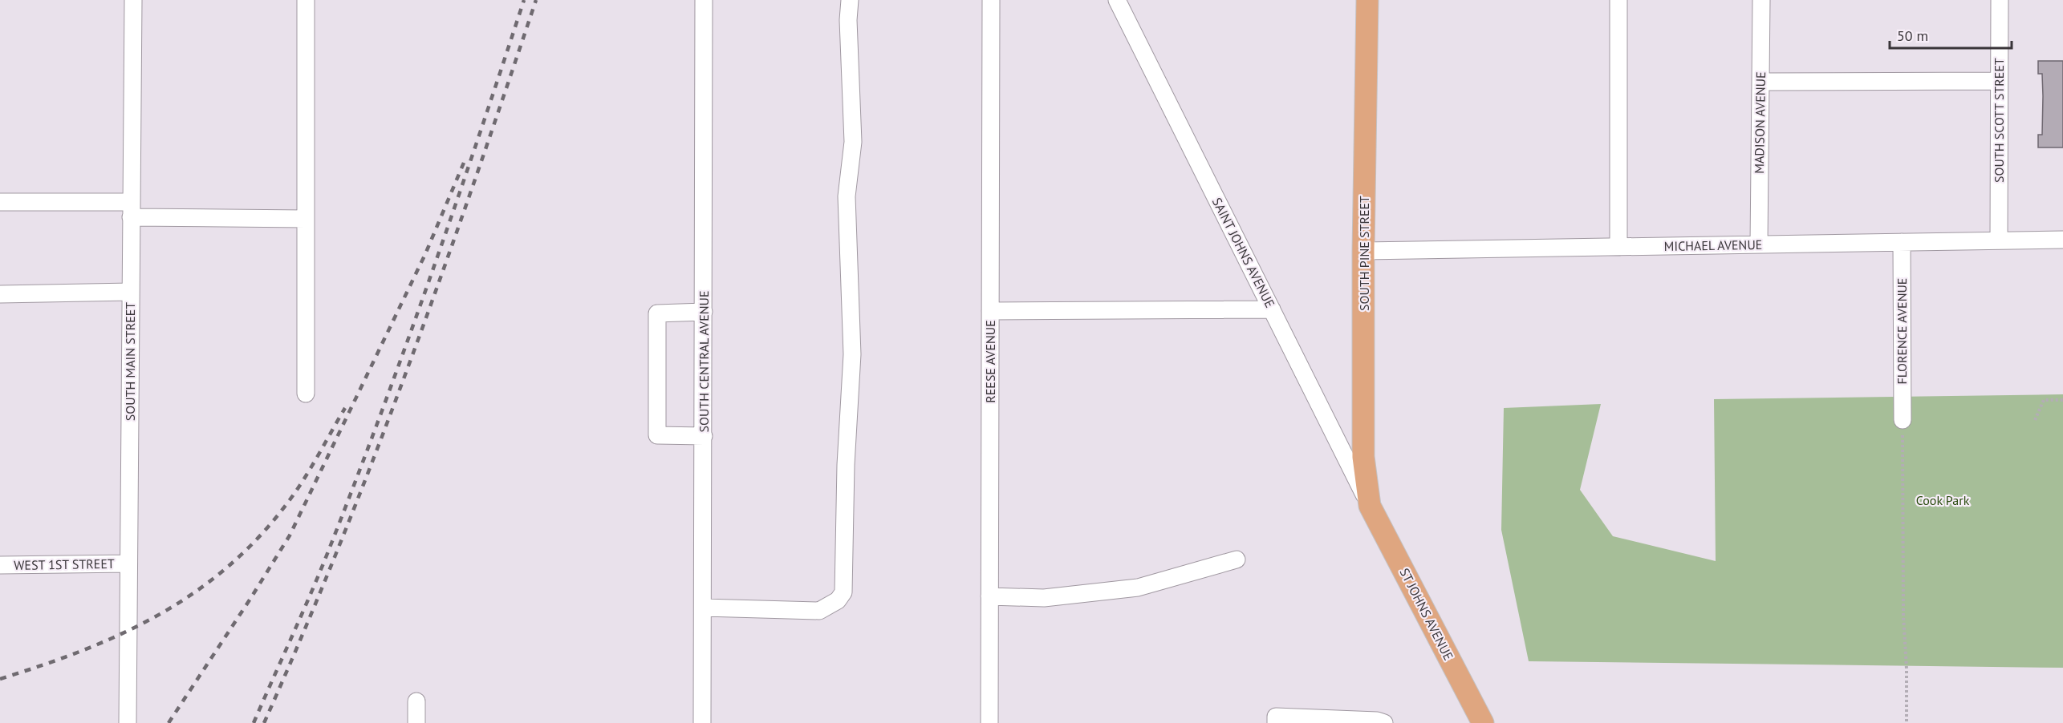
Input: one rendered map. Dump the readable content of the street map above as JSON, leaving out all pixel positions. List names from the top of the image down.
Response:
{
  "streets": {
    "main road": ["SOUTH PINE STREET", "ST JOHNS AVENUE"],
    "street": [
      "SOUTH SCOTT STREET",
      "MADISON AVENUE",
      "MICHAEL AVENUE",
      "SAINT JOHNS AVENUE",
      "FLORENCE AVENUE",
      "SOUTH MAIN STREET",
      "SOUTH CENTRAL AVENUE",
      "REESE AVENUE",
      "WEST 1ST STREET"
    ]
  },
  "crossings": [
    ["SOUTH SCOTT STREET", "MICHAEL AVENUE"],
    ["MADISON AVENUE", "MICHAEL AVENUE"],
    ["MICHAEL AVENUE", "SOUTH PINE STREET"],
    ["MICHAEL AVENUE", "FLORENCE AVENUE"],
    ["SAINT JOHNS AVENUE", "SOUTH PINE STREET"],
    ["SAINT JOHNS AVENUE", "ST JOHNS AVENUE"],
    ["SOUTH PINE STREET", "ST JOHNS AVENUE"],
    ["SOUTH MAIN STREET", "WEST 1ST STREET"]
  ],
  "parks": ["Cook Park"],
  "scale_bar": "50 m"
}
